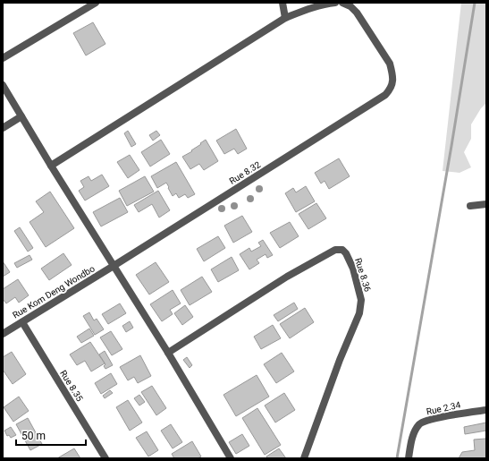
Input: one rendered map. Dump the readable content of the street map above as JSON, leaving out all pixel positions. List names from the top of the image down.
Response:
{
  "streets": {
    "street": [
      "Rue 8.32",
      "Rue 8.36",
      "Rue Kom Deng Wondbo",
      "Rue 8.35",
      "Rue 2.34"
    ]
  },
  "crossings": [
    ["Rue 8.32", "Rue Kom Deng Wondbo"],
    ["Rue Kom Deng Wondbo", "Rue 8.35"]
  ],
  "scale_bar": "50 m"
}
